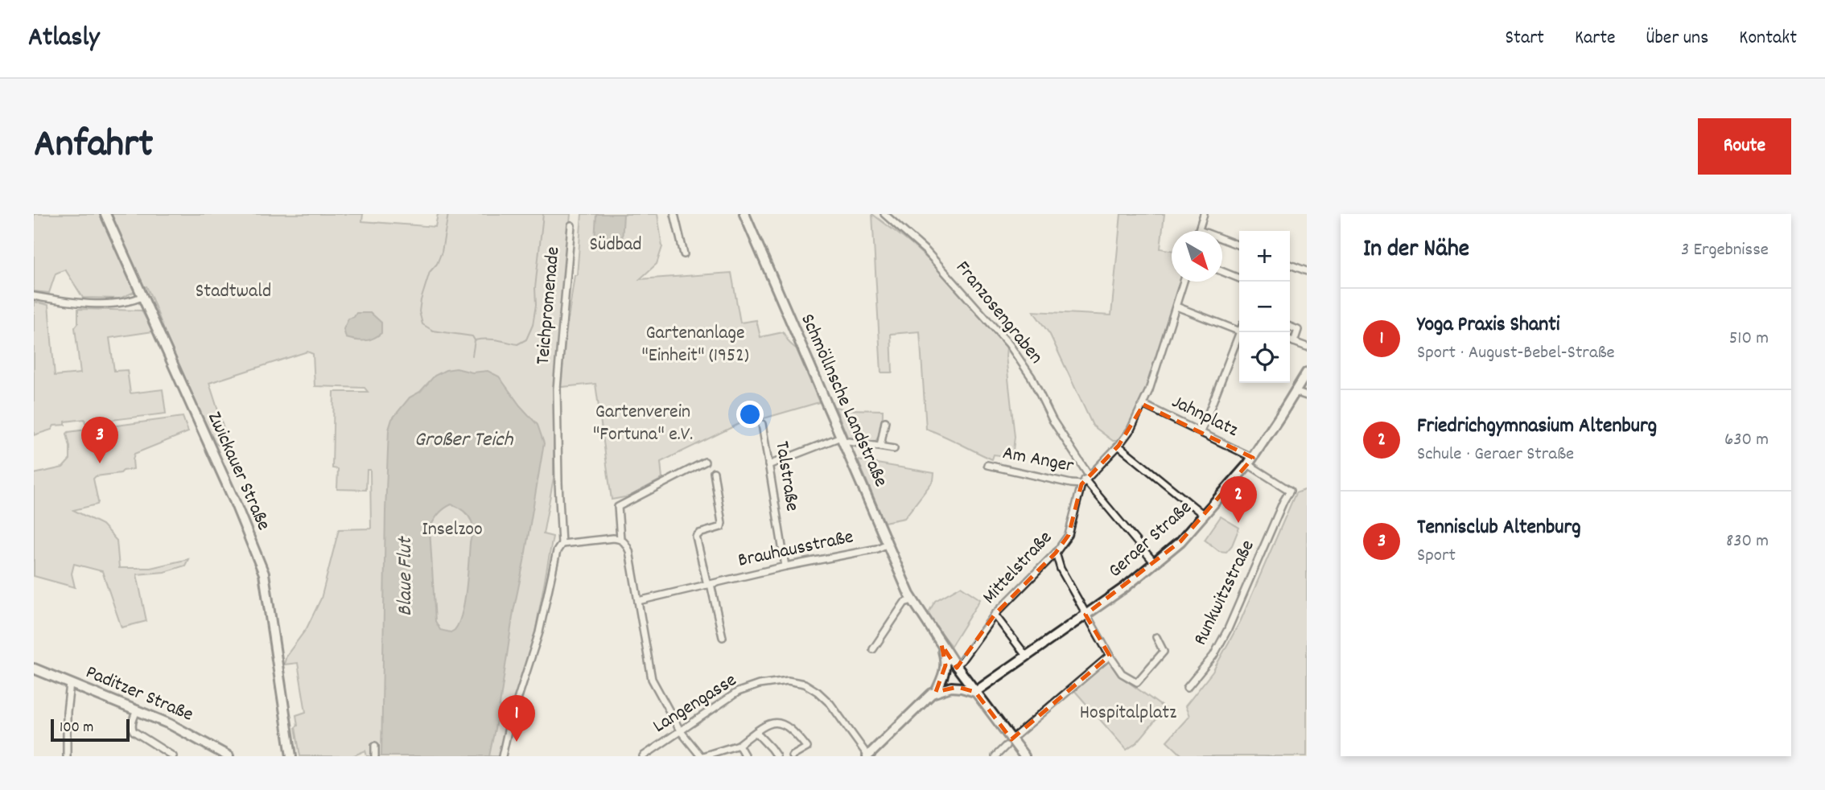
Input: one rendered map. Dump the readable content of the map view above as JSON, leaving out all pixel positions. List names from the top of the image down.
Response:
{
  "streets": {
    "main road": [
      "Schmöllnsche Landstraße",
      "Zwickauer Straße",
      "Geraer Straße",
      "Paditzer Straße"
    ],
    "street": [
      "Teichpromenade",
      "Franzosengraben",
      "Jahnplatz",
      "Am Anger",
      "Talstraße",
      "Brauhausstraße",
      "Mittelstraße",
      "Runkwitzstraße",
      "Langengasse"
    ]
  },
  "crossings": [
    ["Franzosengraben", "Am Anger"],
    ["Franzosengraben", "Geraer Straße"],
    ["Franzosengraben", "Mittelstraße"],
    ["Schmöllnsche Landstraße", "Geraer Straße"],
    ["Schmöllnsche Landstraße", "Brauhausstraße"],
    ["Schmöllnsche Landstraße", "Mittelstraße"],
    ["Jahnplatz", "Geraer Straße"],
    ["Jahnplatz", "Runkwitzstraße"],
    ["Am Anger", "Mittelstraße"],
    ["Talstraße", "Brauhausstraße"],
    ["Geraer Straße", "Runkwitzstraße"]
  ],
  "water": ["Großer Teich", "Blaue Flut"],
  "parks": [
    "Südbad",
    "Stadtwald",
    "Gartenanlage \"Einheit\" (1952)",
    "Gartenverein \"Fortuna\" e.V.",
    "Inselzoo",
    "Hospitalplatz"
  ],
  "scale_bar": "100 m",
  "north": "bottom right",
  "page": {
    "header": "Atlasly",
    "nav": [
      "Start",
      "Karte",
      "Über uns",
      "Kontakt"
    ],
    "title": "Anfahrt",
    "buttons": "Route",
    "heading": ["In der Nähe", "3 Ergebnisse"],
    "map_buttons": ["+", "−"],
    "list": [
      {
        "mark": "1",
        "name": "Yoga Praxis Shanti",
        "note": "Sport · August-Bebel-Straße",
        "value": "510 m"
      },
      {
        "mark": "2",
        "name": "Friedrichgymnasium Altenburg",
        "note": "Schule · Geraer Straße",
        "value": "630 m"
      },
      {
        "mark": "3",
        "name": "Tennisclub Altenburg",
        "note": "Sport",
        "value": "830 m"
      }
    ],
    "pins": ["3", "2", "1"],
    "scale": "100 m"
  }
}
